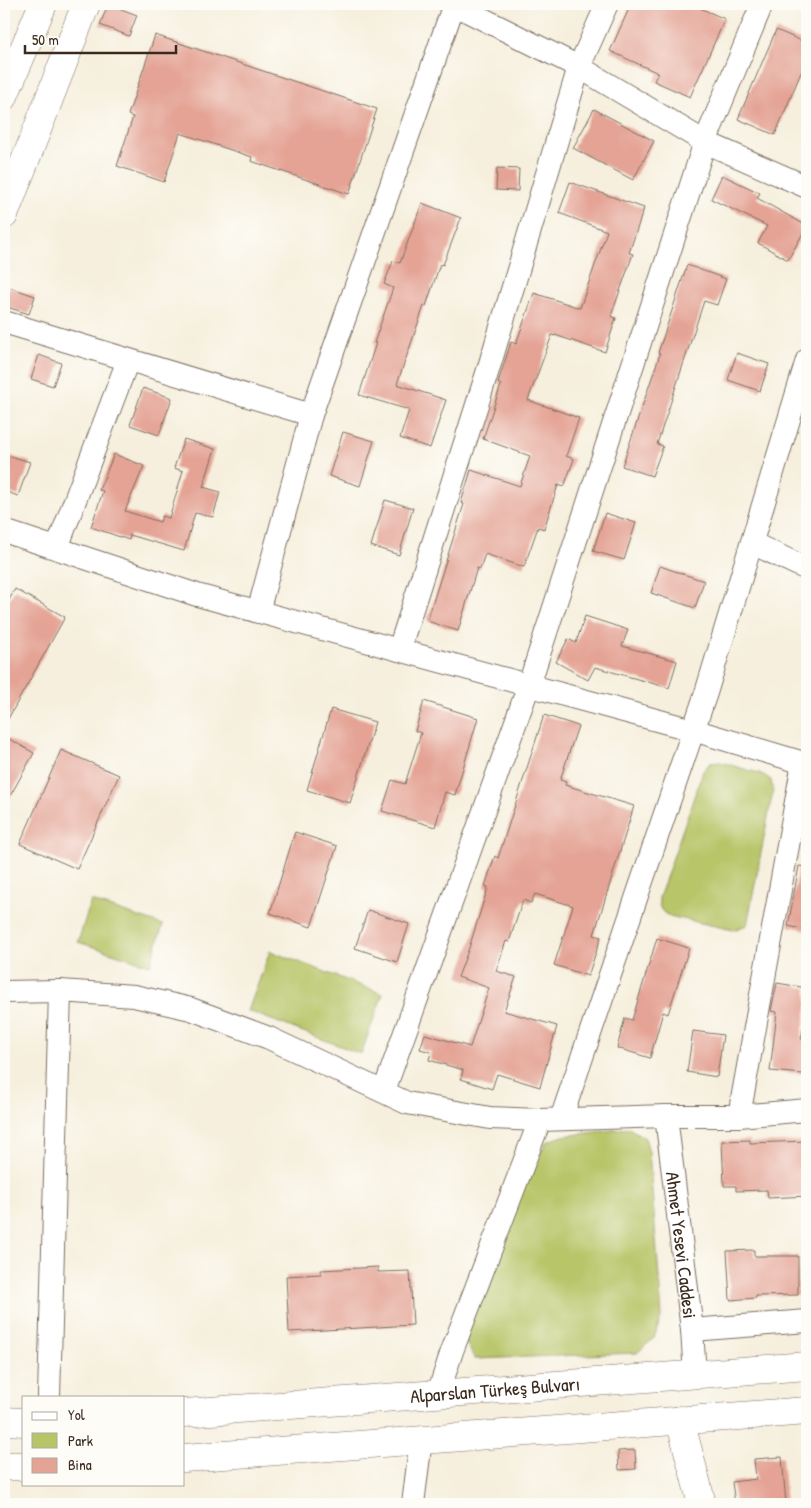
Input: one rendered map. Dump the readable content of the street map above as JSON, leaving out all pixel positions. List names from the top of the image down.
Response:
{
  "streets": {
    "main road": ["Alparslan Türkeş Bulvarı"],
    "street": ["Ahmet Yesevi Caddesi"]
  },
  "crossings": [
    ["Ahmet Yesevi Caddesi", "Alparslan Türkeş Bulvarı"]
  ],
  "legend": ["Yol", "Park", "Bina"],
  "scale_bar": "50 m"
}
